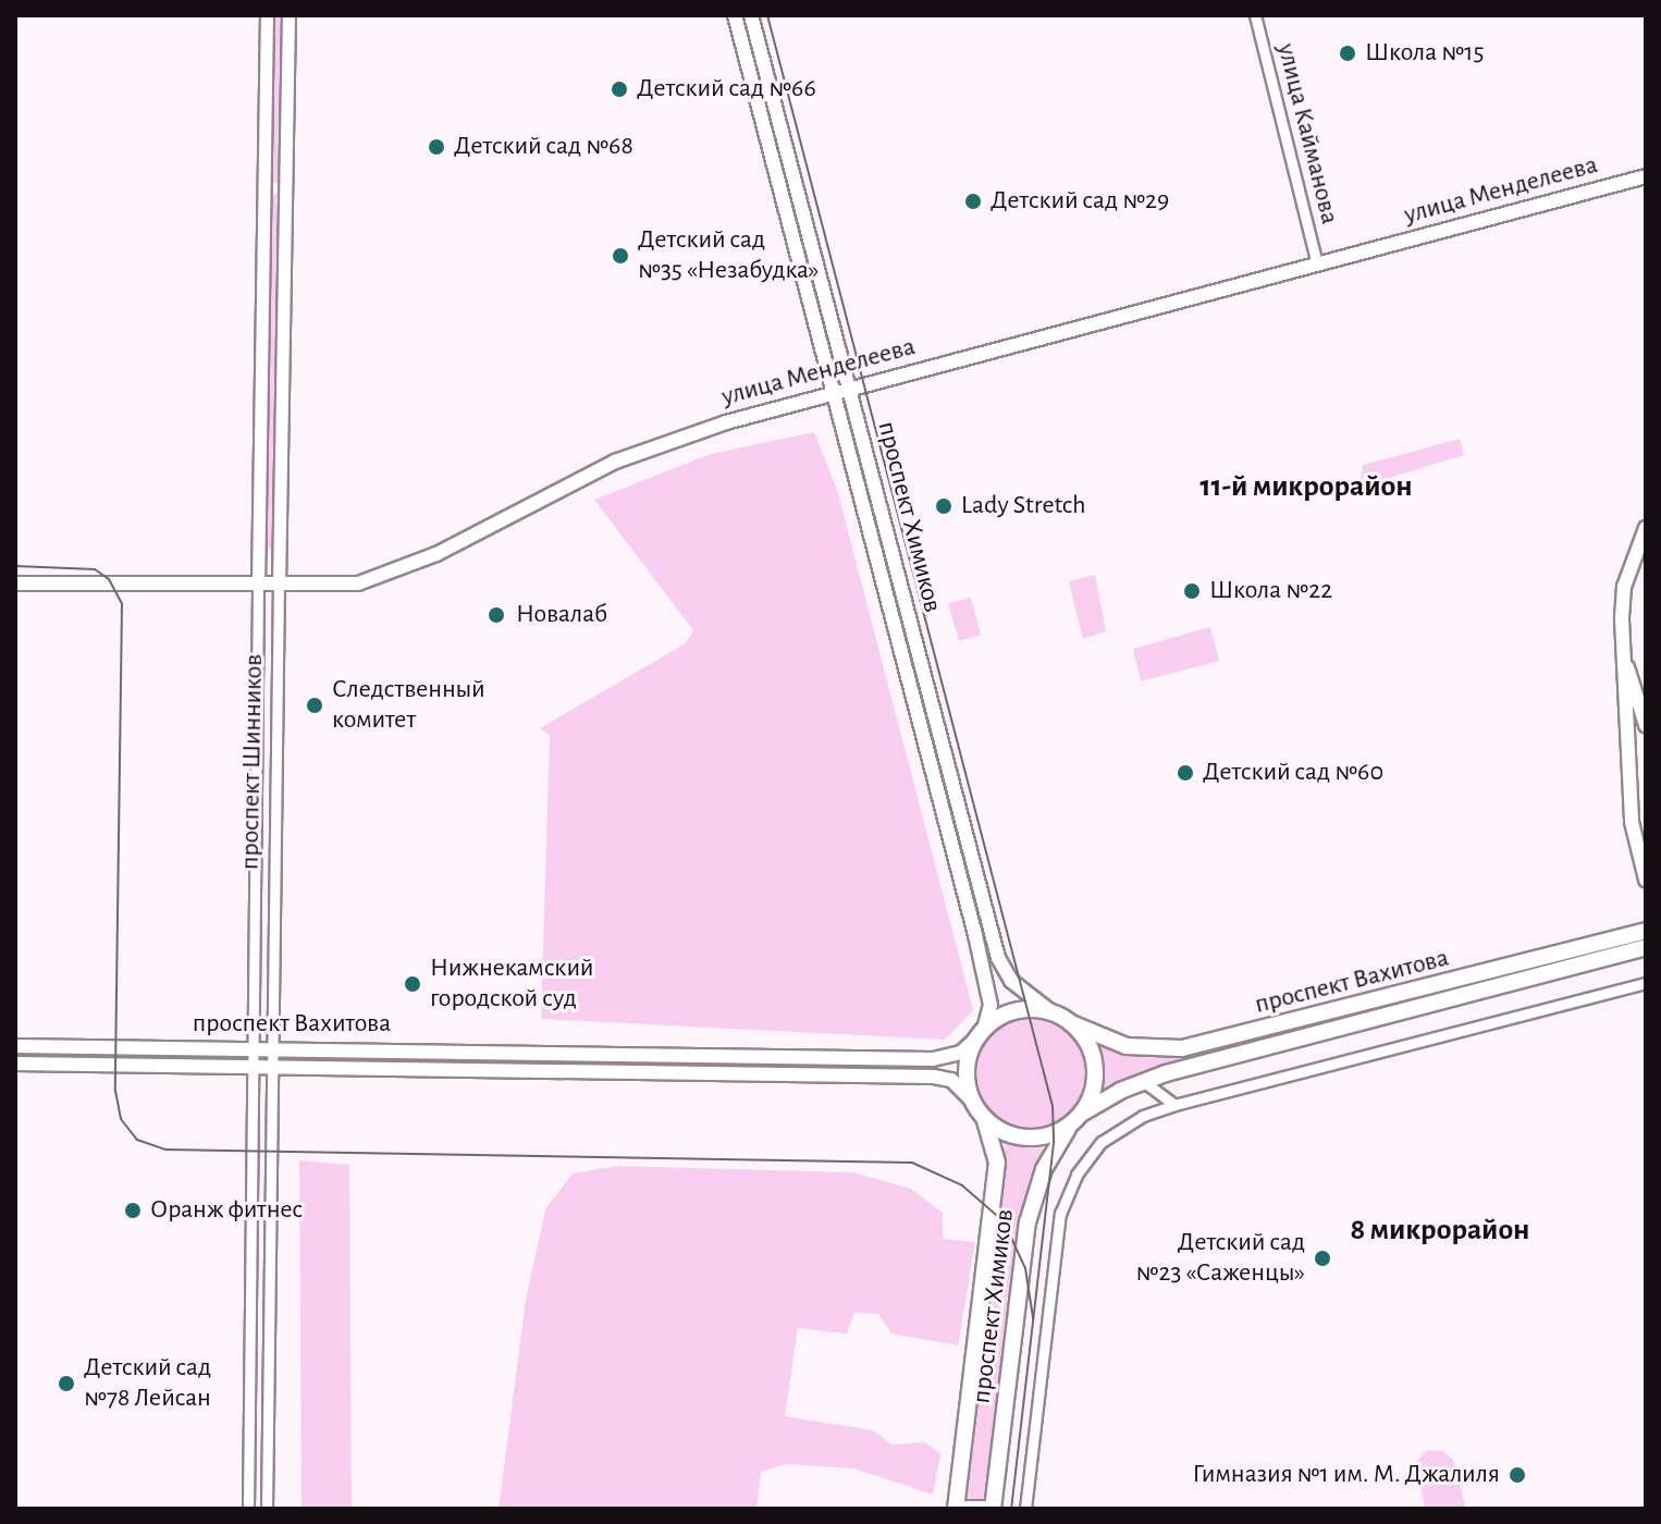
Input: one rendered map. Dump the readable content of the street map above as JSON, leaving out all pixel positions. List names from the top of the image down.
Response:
{
  "streets": {
    "main road": ["улица Менделеева", "проспект Химиков", "проспект Вахитова"],
    "street": ["улица Кайманова", "проспект Шинников"]
  },
  "crossings": [
    ["улица Кайманова", "улица Менделеева"],
    ["улица Менделеева", "проспект Химиков"],
    ["улица Менделеева", "проспект Шинников"],
    ["проспект Химиков", "проспект Вахитова"],
    ["проспект Шинников", "проспект Вахитова"]
  ],
  "districts": ["11-й микрорайон", "8 микрорайон"],
  "places": [
    "Школа №15",
    "Детский сад №66",
    "Детский сад №68",
    "Детский сад №29",
    "Детский сад №35 «Незабудка»",
    "Lady Stretch",
    "Школа №22",
    "Новалаб",
    "Следственный комитет",
    "Детский сад №60",
    "Нижнекамский городской суд",
    "Оранж фитнес",
    "Детский сад №23 «Саженцы»",
    "Детский сад №78 Лейсан",
    "Гимназия №1 им. М. Джалиля"
  ]
}
